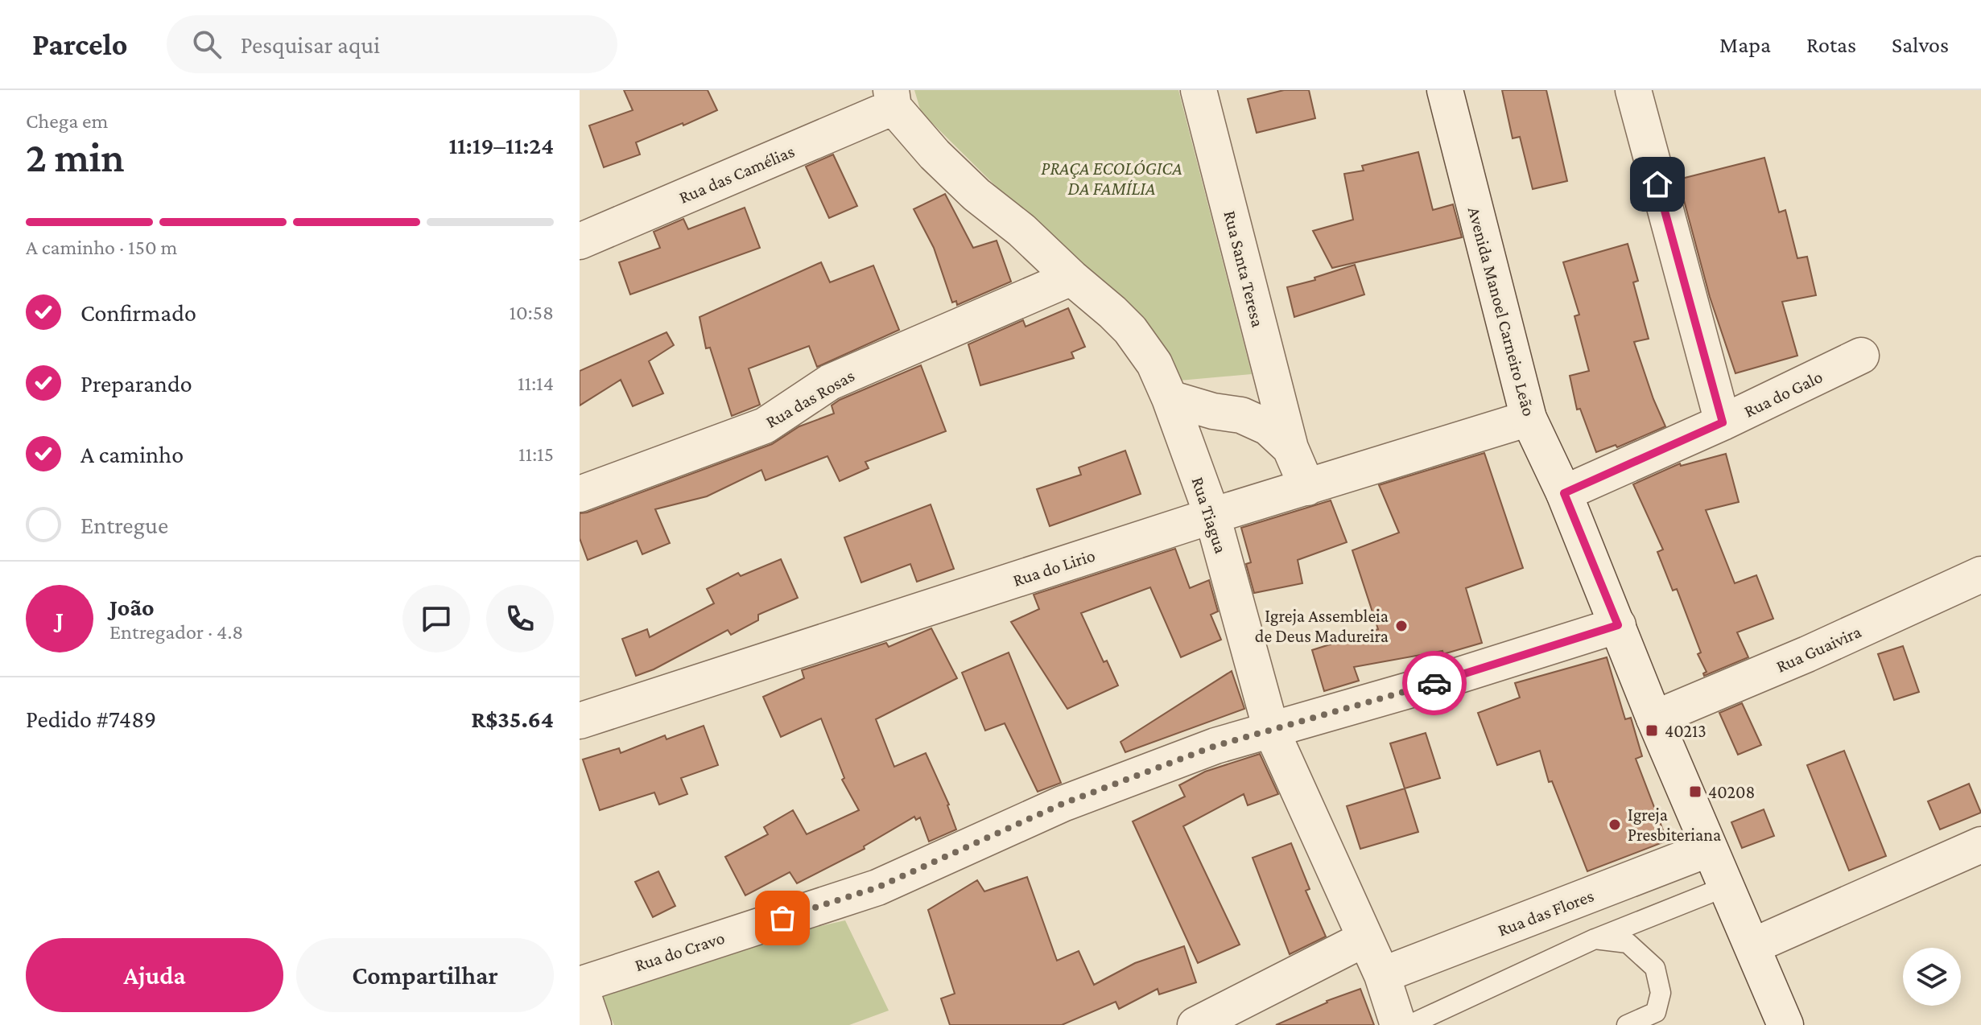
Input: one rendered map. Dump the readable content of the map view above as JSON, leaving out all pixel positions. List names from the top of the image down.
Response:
{
  "streets": {
    "street": [
      "Rua das Camélias",
      "Rua Santa Teresa",
      "Avenida Manoel Carneiro Leão",
      "Rua do Galo",
      "Rua das Rosas",
      "Rua Tiagua",
      "Rua do Lirio",
      "Rua Guaivira",
      "Rua das Flores",
      "Rua do Cravo"
    ]
  },
  "crossings": [
    ["Rua das Camélias", "Rua Tiagua"],
    ["Avenida Manoel Carneiro Leão", "Rua do Galo"],
    ["Avenida Manoel Carneiro Leão", "Rua do Lirio"],
    ["Avenida Manoel Carneiro Leão", "Rua Guaivira"],
    ["Avenida Manoel Carneiro Leão", "Rua das Flores"],
    ["Avenida Manoel Carneiro Leão", "Rua do Cravo"],
    ["Rua das Rosas", "Rua Tiagua"],
    ["Rua Tiagua", "Rua do Lirio"],
    ["Rua Tiagua", "Rua das Flores"],
    ["Rua Tiagua", "Rua do Cravo"]
  ],
  "parks": ["PRAÇA ECOLÓGICA DA FAMÍLIA"],
  "places": {
    "other": ["Igreja Assembleia de Deus Madureira", "Igreja Presbiteriana"],
    "transit": ["40213", "40208"]
  },
  "page": {
    "header": "Parcelo",
    "search": "Pesquisar aqui",
    "nav": ["Mapa", "Rotas", "Salvos"],
    "heading": ["2 min", "Chega em", "11:19–11:24"],
    "panel": [
      "João",
      "Entregador · 4.8",
      "Pedido #7489",
      "R$35.64"
    ],
    "bar": "A caminho · 150 m",
    "list": [
      ["Confirmado", "10:58"],
      ["Preparando", "11:14"],
      ["A caminho", "11:15"],
      "Entregue"
    ],
    "round": "J",
    "buttons": ["Ajuda", "Compartilhar"]
  }
}
